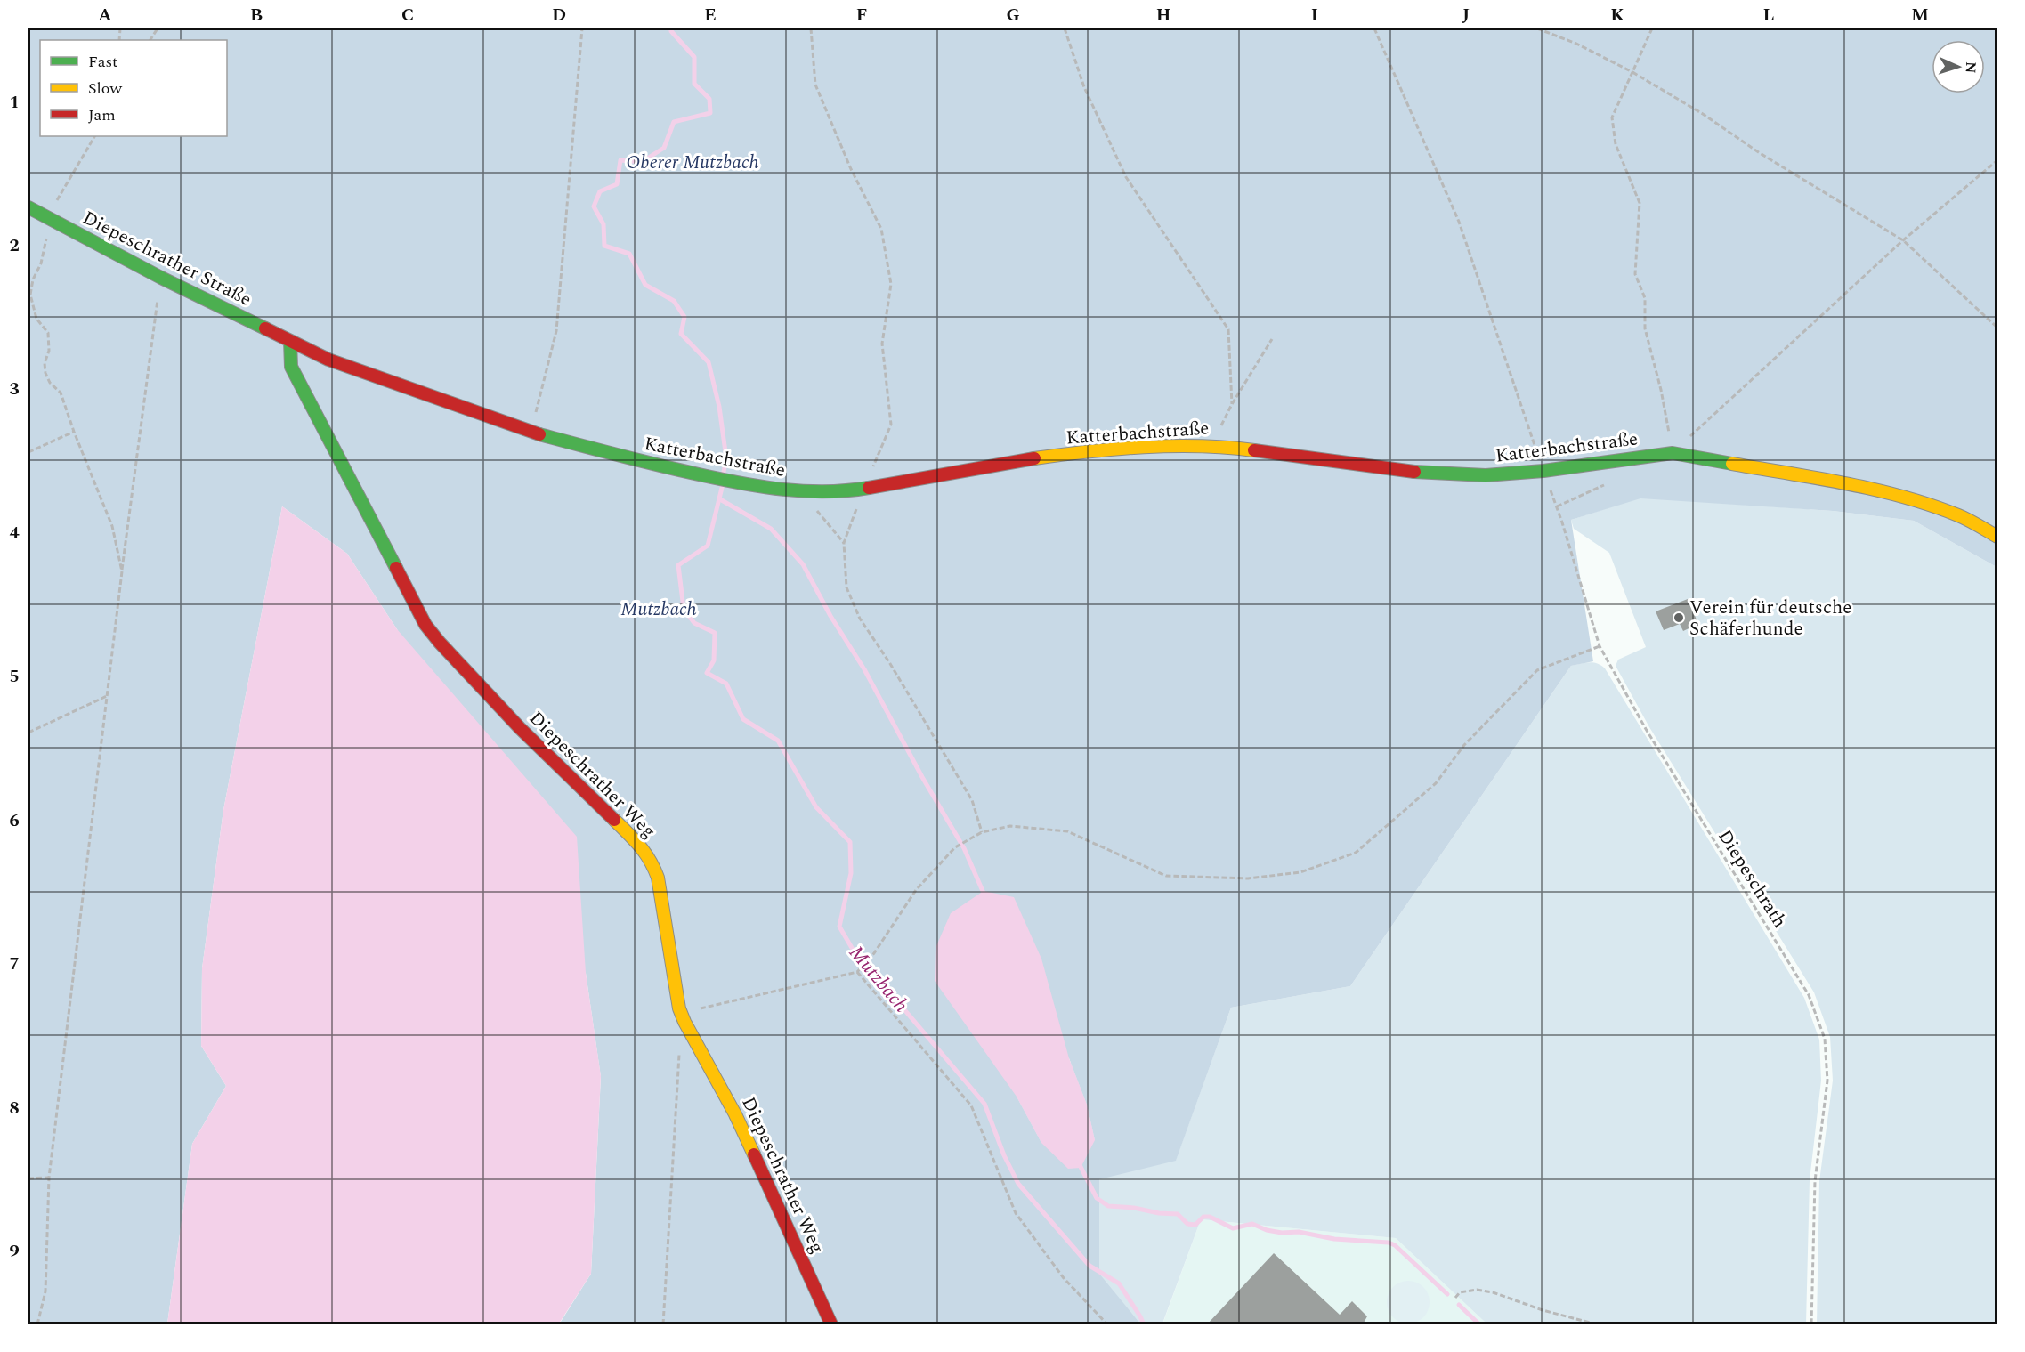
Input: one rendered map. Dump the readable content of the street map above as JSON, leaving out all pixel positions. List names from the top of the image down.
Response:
{
  "streets": {
    "street": ["Diepeschrather Straße", "Katterbachstraße", "Diepeschrather Weg"],
    "path": ["Diepeschrath"]
  },
  "crossings": [
    ["Diepeschrather Straße", "Katterbachstraße"],
    ["Diepeschrather Straße", "Diepeschrather Weg"],
    ["Katterbachstraße", "Diepeschrather Weg"],
    ["Katterbachstraße", "Diepeschrath"]
  ],
  "water": ["Mutzbach"],
  "parks": ["Oberer Mutzbach", "Mutzbach"],
  "places": ["Verein für deutsche Schäferhunde"],
  "legend": ["Fast", "Slow", "Jam"],
  "north": "right",
  "grid": {
    "columns": [
      "A",
      "B",
      "C",
      "D",
      "E",
      "F",
      "G",
      "H",
      "I",
      "J",
      "K",
      "L",
      "M"
    ],
    "rows": [
      "1",
      "2",
      "3",
      "4",
      "5",
      "6",
      "7",
      "8",
      "9"
    ]
  }
}
